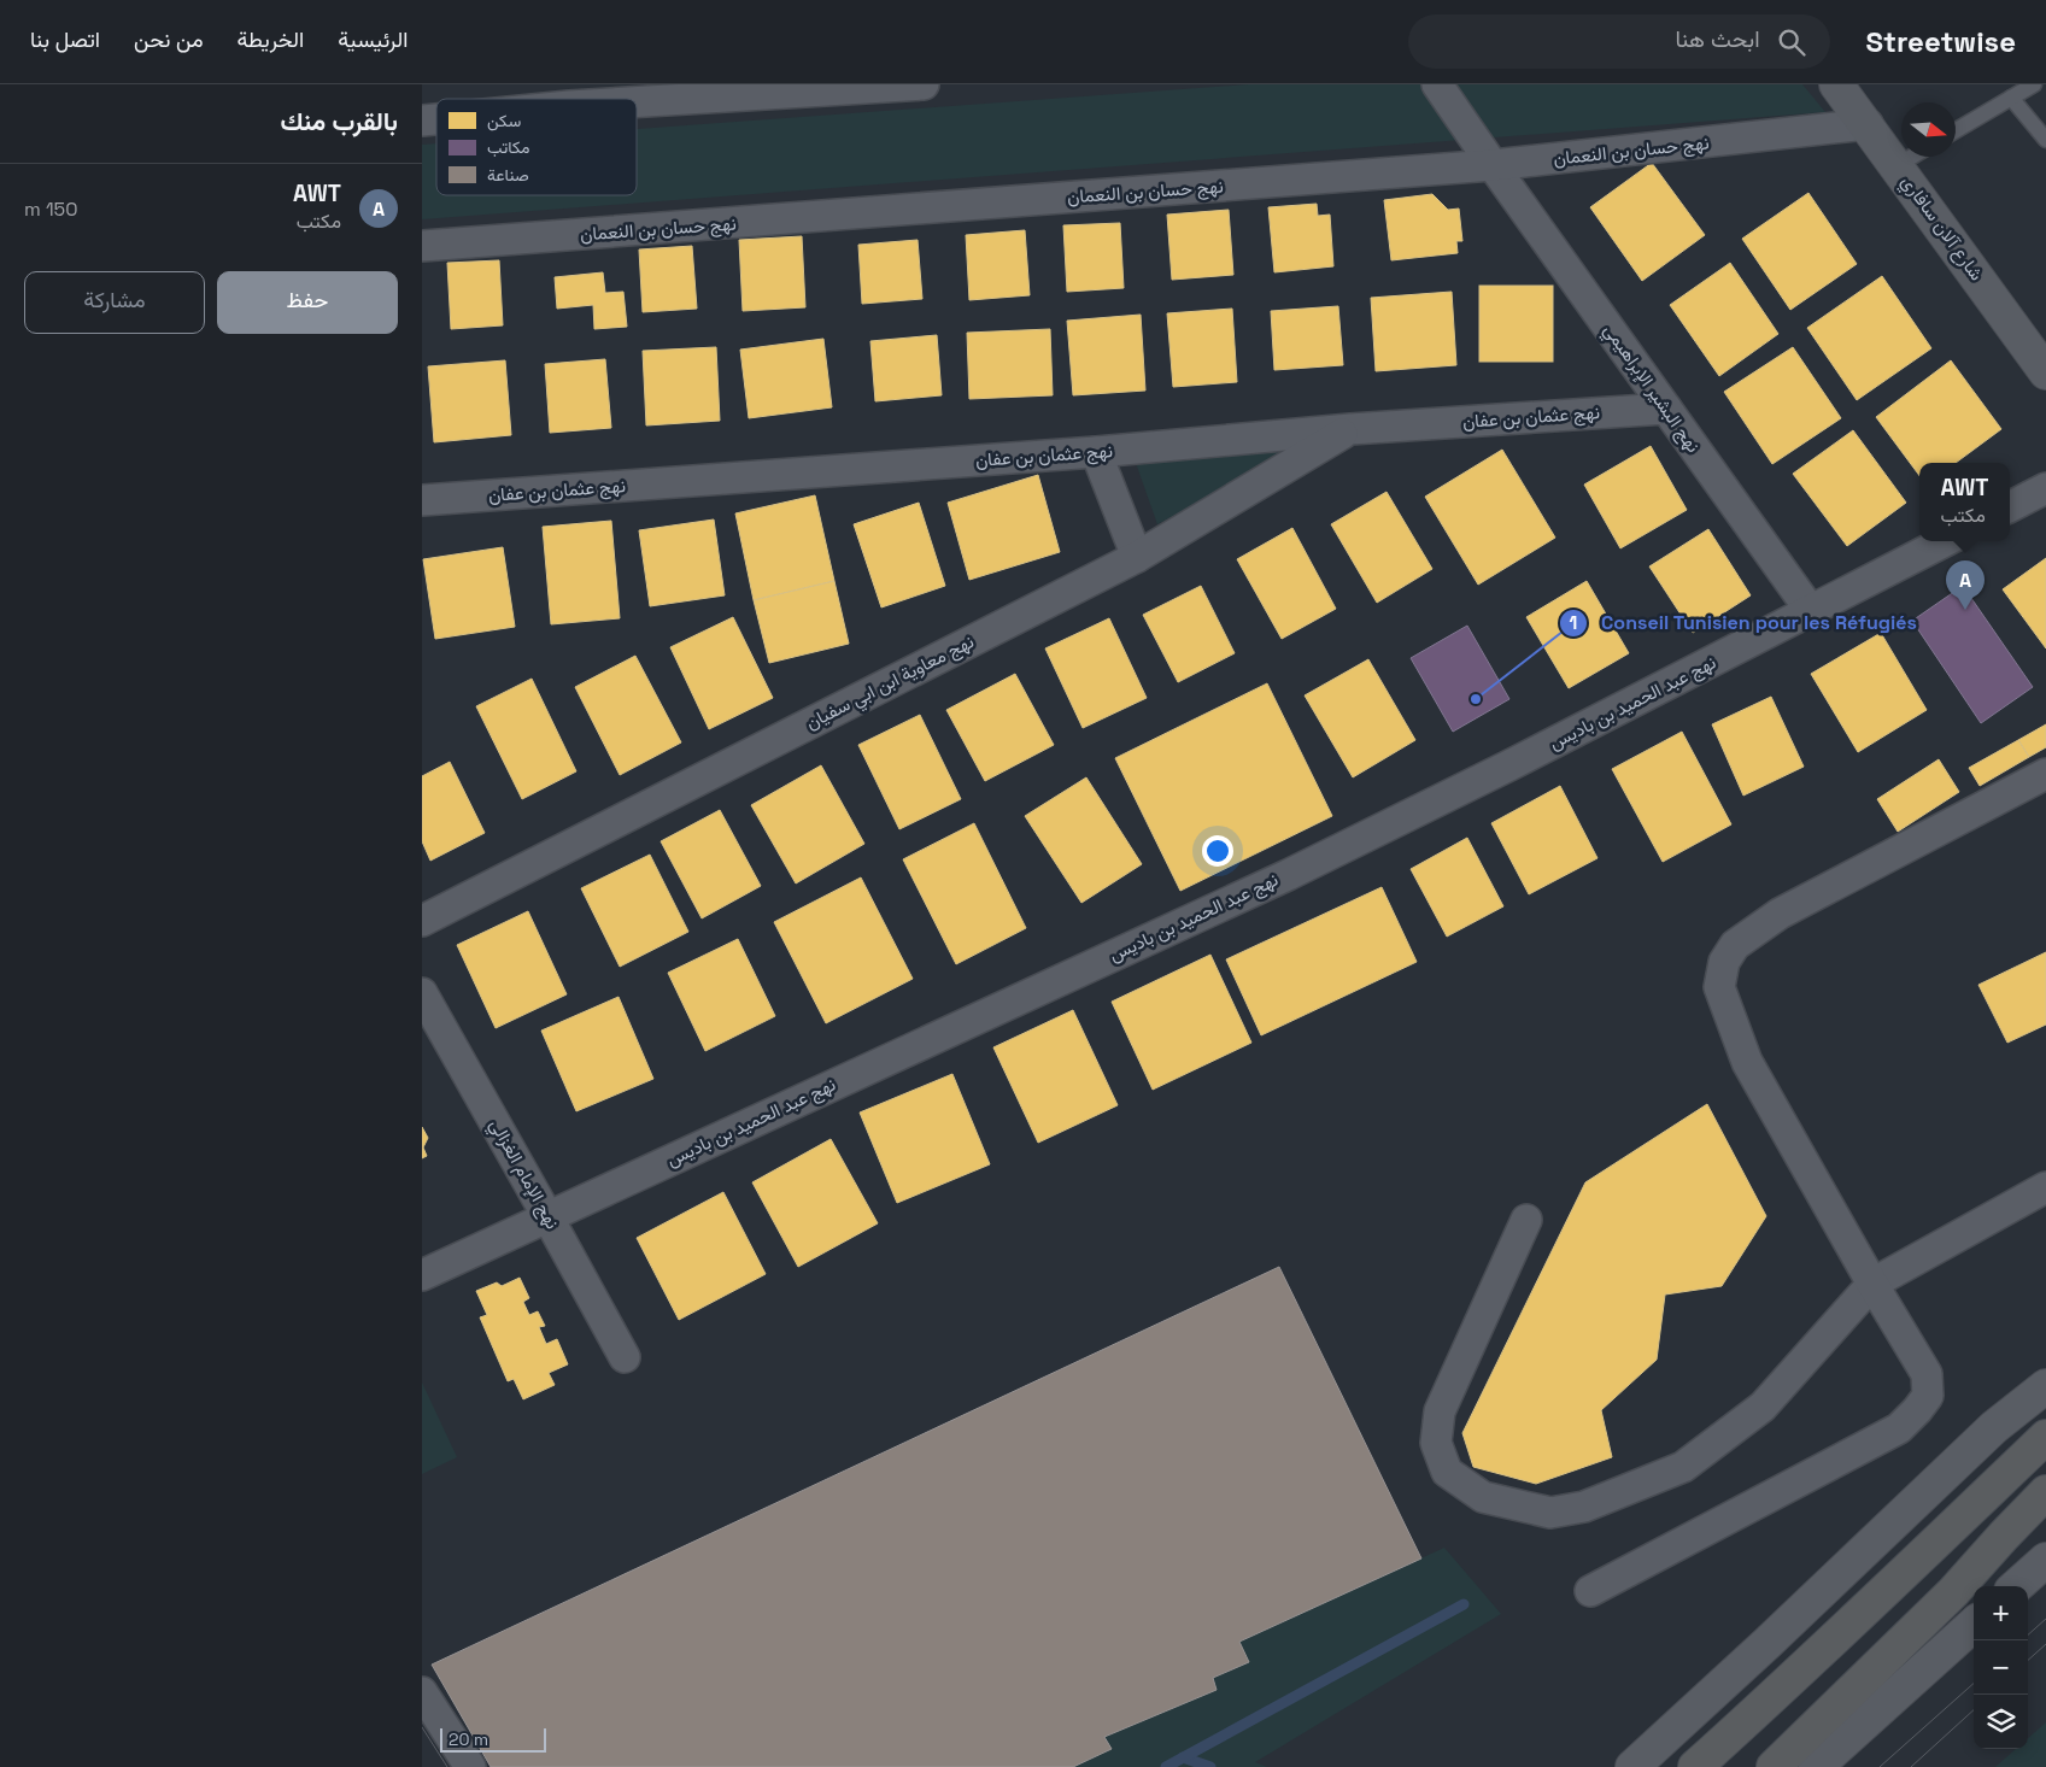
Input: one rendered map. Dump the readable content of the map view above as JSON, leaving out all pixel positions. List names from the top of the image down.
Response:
{
  "streets": {
    "street": [
      "نهج حسان بن النعمان",
      "شارع آلان سافاري",
      "نهج البشير الإبراهيمي",
      "نهج عثمان بن عفان",
      "نهج معاوية ابن ابي سفيان",
      "نهج عبد الحميد بن باديس",
      "نهج الإمام الغزالي"
    ]
  },
  "crossings": [
    ["نهج حسان بن النعمان", "شارع آلان سافاري"],
    ["نهج حسان بن النعمان", "نهج البشير الإبراهيمي"],
    ["نهج البشير الإبراهيمي", "نهج عثمان بن عفان"],
    ["نهج البشير الإبراهيمي", "نهج عبد الحميد بن باديس"],
    ["نهج عثمان بن عفان", "نهج معاوية ابن ابي سفيان"],
    ["نهج عبد الحميد بن باديس", "نهج الإمام الغزالي"]
  ],
  "places": ["Conseil Tunisien pour les Réfugiés"],
  "legend": ["سكن", "مكاتب", "صناعة"],
  "scale_bar": "20 m",
  "north": "right",
  "page": {
    "header": "Streetwise",
    "search": "ابحث هنا",
    "nav": [
      "الرئيسية",
      "الخريطة",
      "من نحن",
      "اتصل بنا"
    ],
    "heading": "بالقرب منك",
    "list": [
      {
        "mark": "A",
        "name": "AWT",
        "note": "مكتب",
        "value": "150 m"
      }
    ],
    "buttons": ["حفظ", "مشاركة"],
    "popup": ["AWT", "مكتب"],
    "pins": "A",
    "map_buttons": ["+", "−"],
    "scale": "20 m"
  }
}
